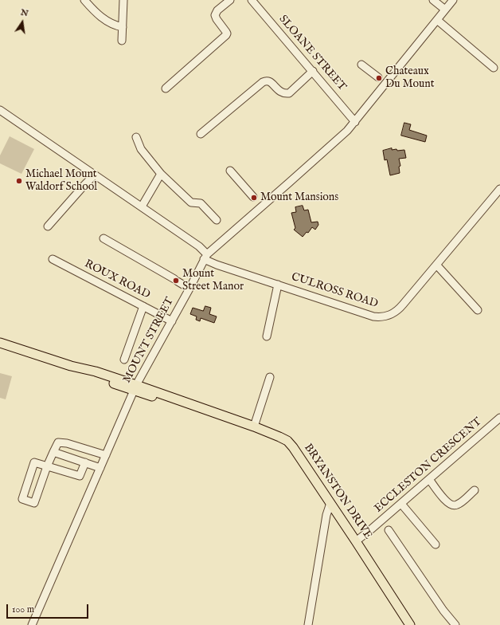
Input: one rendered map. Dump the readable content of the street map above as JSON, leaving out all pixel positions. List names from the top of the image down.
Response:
{
  "streets": {
    "main road": ["BRYANSTON DRIVE"],
    "street": [
      "SLOANE STREET",
      "ROUX ROAD",
      "CULROSS ROAD",
      "MOUNT STREET",
      "ECCLESTON CRESCENT"
    ]
  },
  "crossings": [
    ["SLOANE STREET", "MOUNT STREET"],
    ["ROUX ROAD", "MOUNT STREET"],
    ["CULROSS ROAD", "MOUNT STREET"],
    ["MOUNT STREET", "BRYANSTON DRIVE"],
    ["ECCLESTON CRESCENT", "BRYANSTON DRIVE"]
  ],
  "places": [
    "Chateaux Du Mount",
    "Michael Mount Waldorf School",
    "Mount Mansions",
    "Mount Street Manor"
  ],
  "scale_bar": "100 m",
  "north": "top"
}
